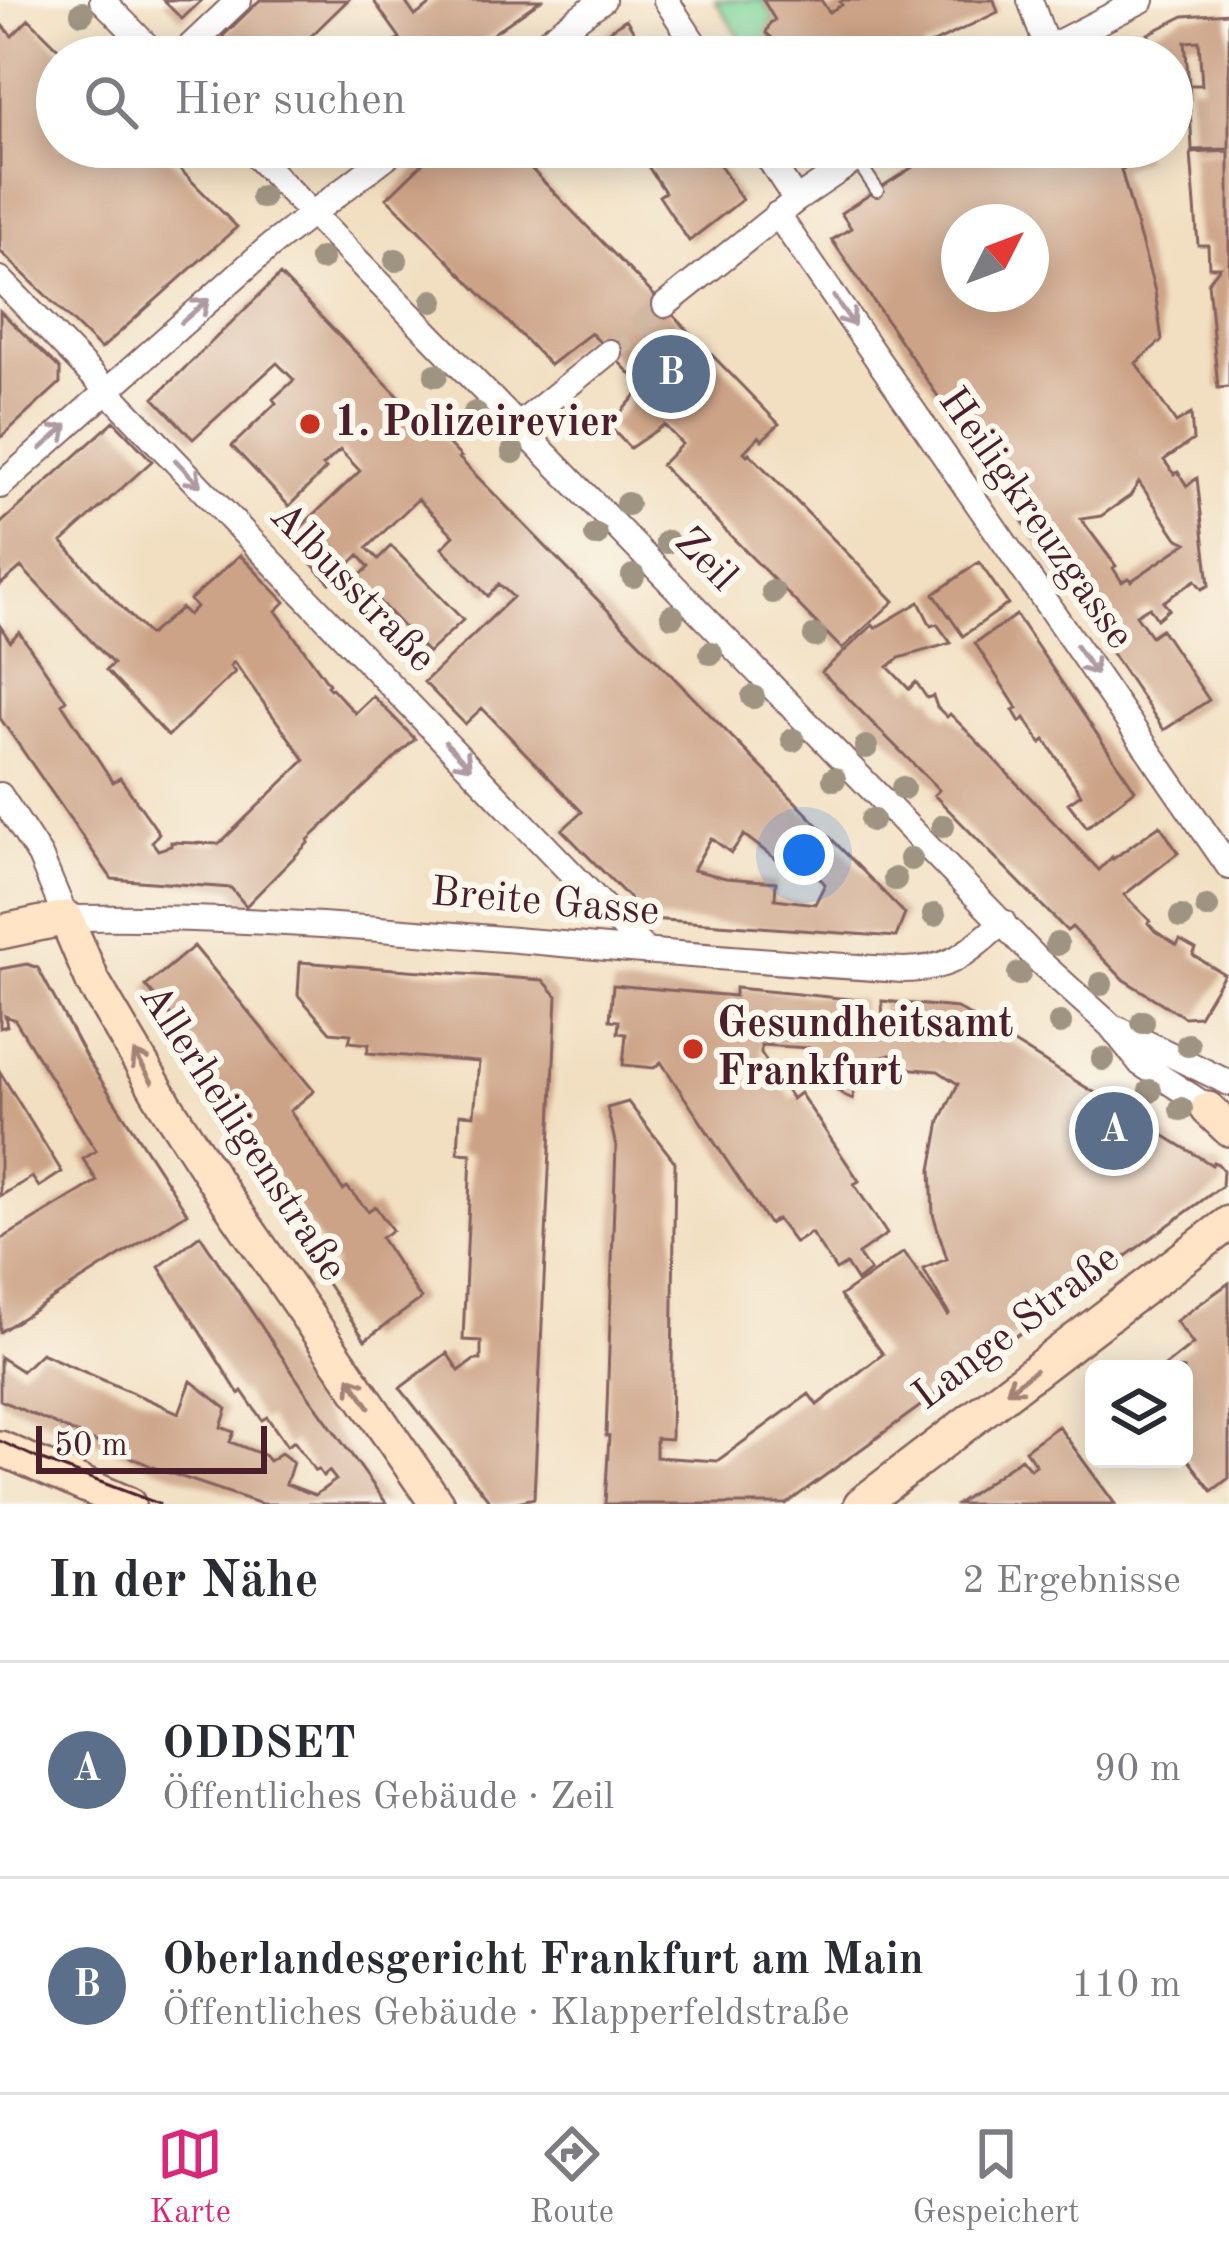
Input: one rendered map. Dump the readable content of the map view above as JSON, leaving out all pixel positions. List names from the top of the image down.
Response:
{
  "streets": {
    "main road": ["Allerheiligenstraße", "Lange Straße"],
    "street": [
      "Heiligkreuzgasse",
      "Zeil",
      "Albusstraße",
      "Breite Gasse"
    ]
  },
  "crossings": [
    ["Zeil", "Breite Gasse"],
    ["Albusstraße", "Breite Gasse"],
    ["Breite Gasse", "Allerheiligenstraße"]
  ],
  "one_way": [
    "Heiligkreuzgasse",
    "Albusstraße",
    "Allerheiligenstraße",
    "Lange Straße"
  ],
  "places": ["1. Polizeirevier", "Gesundheitsamt Frankfurt"],
  "scale_bar": "50 m",
  "north": "top right",
  "page": {
    "search": "Hier suchen",
    "pins": ["B", "A"],
    "scale": "50 m",
    "heading": ["In der Nähe", "2 Ergebnisse"],
    "list": [
      {
        "mark": "A",
        "name": "ODDSET",
        "note": "Öffentliches Gebäude · Zeil",
        "value": "90 m"
      },
      {
        "mark": "B",
        "name": "Oberlandesgericht Frankfurt am Main",
        "note": "Öffentliches Gebäude · Klapperfeldstraße",
        "value": "110 m"
      }
    ],
    "nav": ["Karte", "Route", "Gespeichert"]
  }
}
